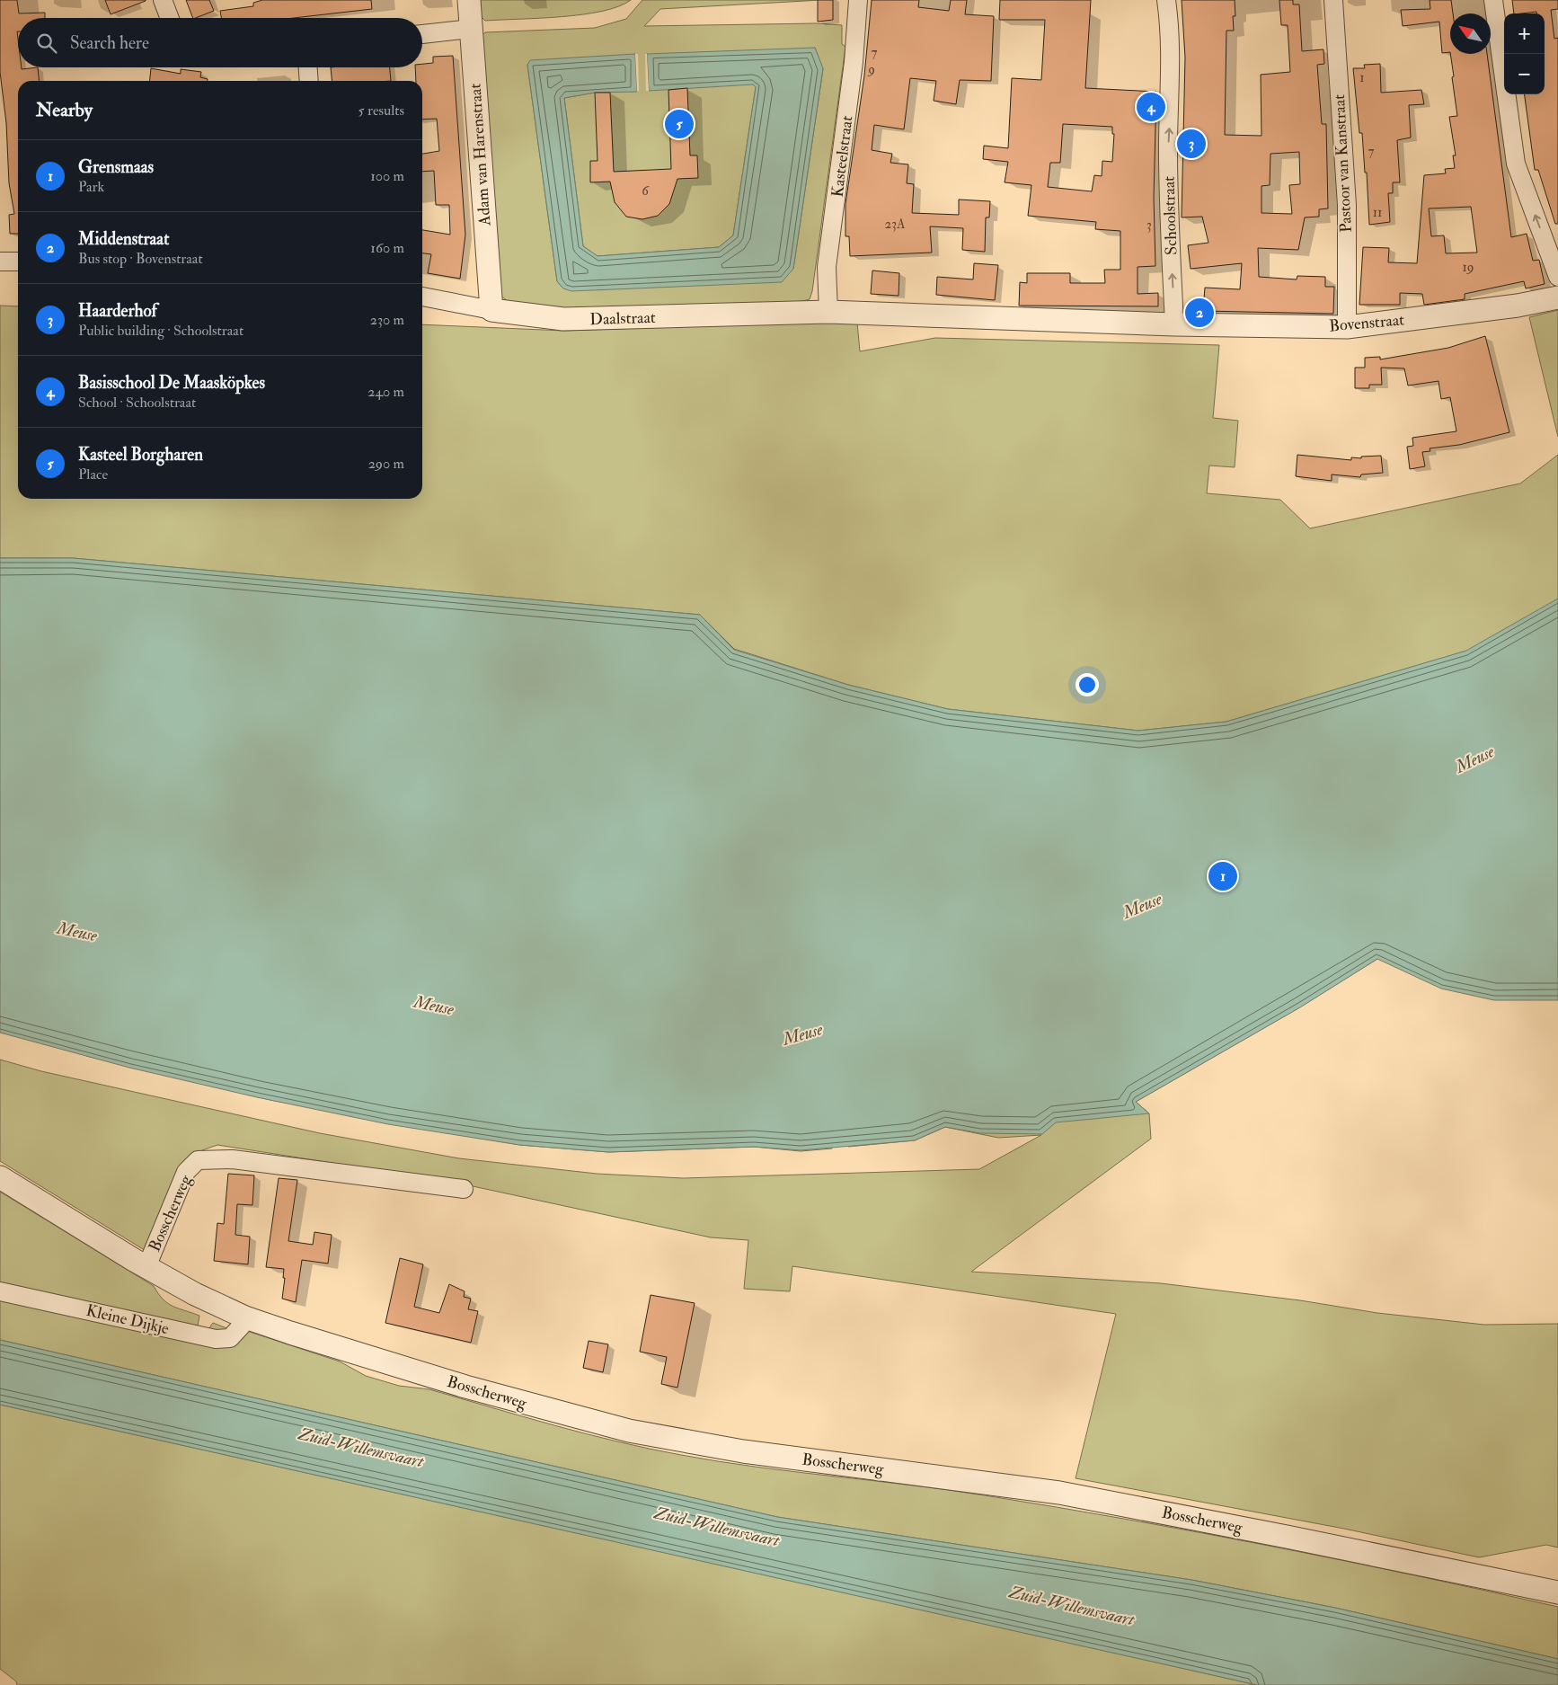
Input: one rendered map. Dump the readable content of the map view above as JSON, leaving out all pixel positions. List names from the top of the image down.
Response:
{
  "streets": {
    "street": [
      "Adam van Harenstraat",
      "Kasteelstraat",
      "Pastoor van Kanstraat",
      "Schoolstraat",
      "Daalstraat",
      "Bovenstraat",
      "Bosscherweg",
      "Kleine Dijkje"
    ]
  },
  "crossings": [
    ["Adam van Harenstraat", "Daalstraat"],
    ["Kasteelstraat", "Daalstraat"],
    ["Pastoor van Kanstraat", "Bovenstraat"],
    ["Schoolstraat", "Daalstraat"],
    ["Schoolstraat", "Bovenstraat"],
    ["Daalstraat", "Bovenstraat"],
    ["Bosscherweg", "Kleine Dijkje"]
  ],
  "one_way": ["Schoolstraat"],
  "water": ["Meuse", "Zuid-Willemsvaart"],
  "house_numbers": [
    "7",
    "9",
    "1",
    "7",
    "6",
    "11",
    "23A",
    "3",
    "19"
  ],
  "north": "top left",
  "page": {
    "map_buttons": ["+", "−"],
    "search": "Search here",
    "heading": ["Nearby", "5 results"],
    "pins": [
      "4",
      "5",
      "3",
      "2",
      "1"
    ],
    "list": [
      {
        "mark": "1",
        "name": "Grensmaas",
        "note": "Park",
        "value": "100 m"
      },
      {
        "mark": "2",
        "name": "Middenstraat",
        "note": "Bus stop · Bovenstraat",
        "value": "160 m"
      },
      {
        "mark": "3",
        "name": "Haarderhof",
        "note": "Public building · Schoolstraat",
        "value": "230 m"
      },
      {
        "mark": "4",
        "name": "Basisschool De Maasköpkes",
        "note": "School · Schoolstraat",
        "value": "240 m"
      },
      {
        "mark": "5",
        "name": "Kasteel Borgharen",
        "note": "Place",
        "value": "290 m"
      }
    ]
  }
}
